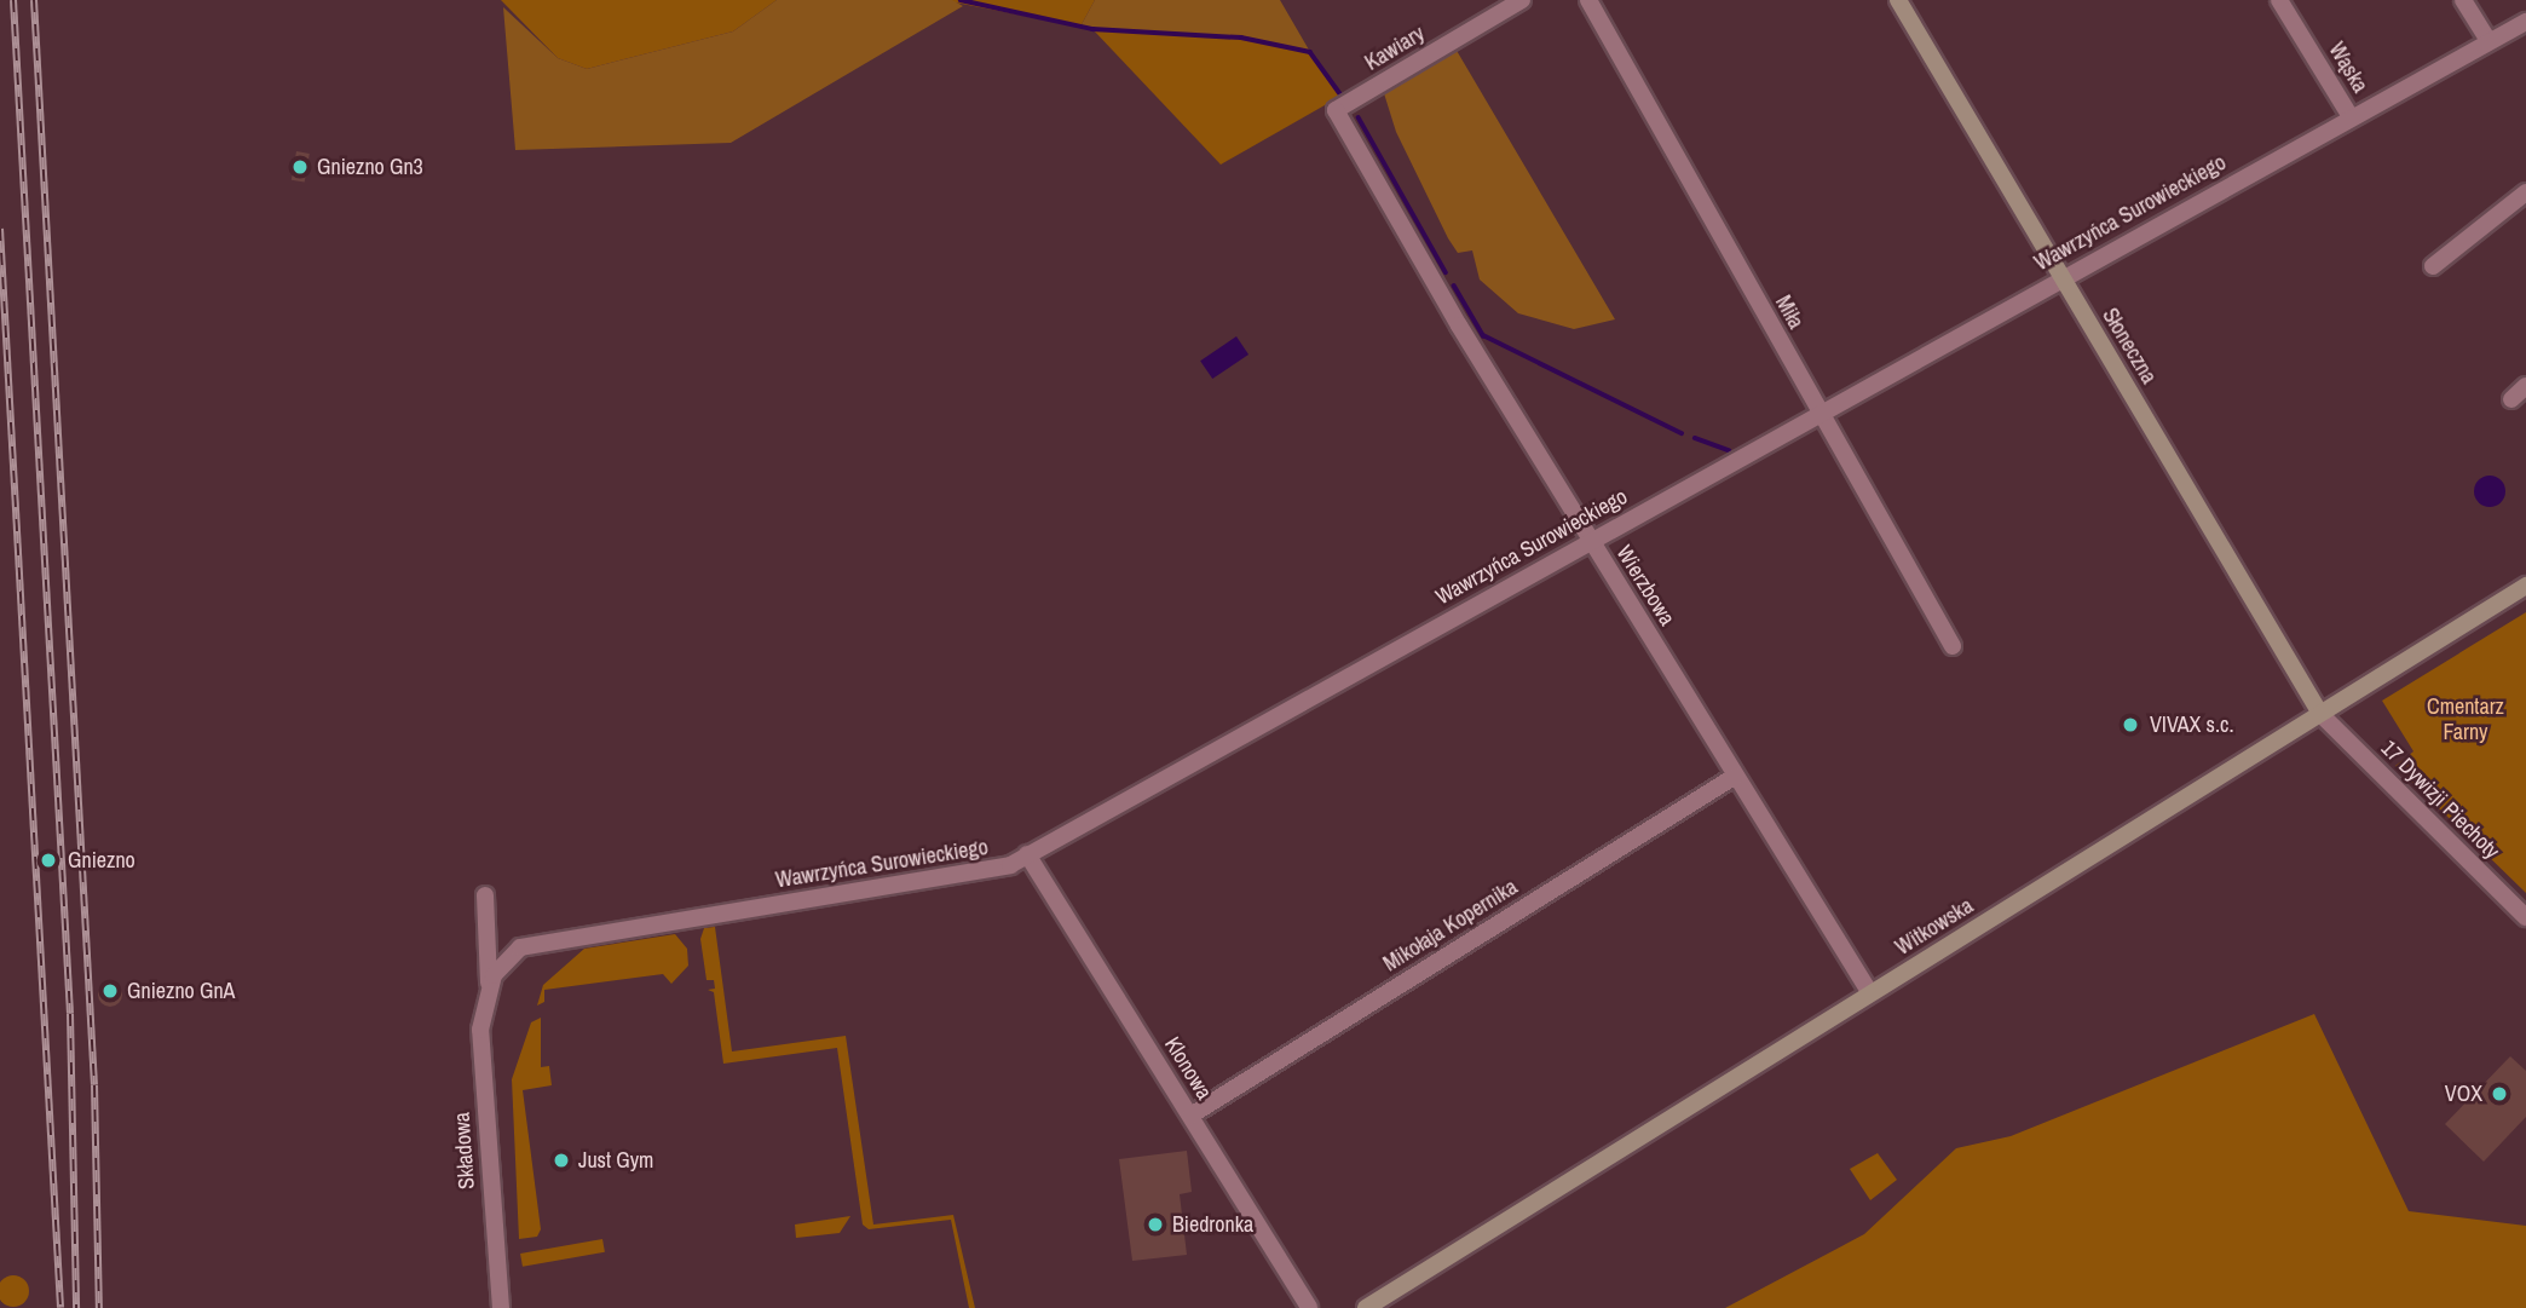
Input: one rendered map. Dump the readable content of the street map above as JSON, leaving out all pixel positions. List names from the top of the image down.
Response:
{
  "streets": {
    "street": [
      "Kawiary",
      "Wąska",
      "Wawrzyńca Surowieckiego",
      "Miła",
      "Słoneczna",
      "Wierzbowa",
      "17 Dywizji Piechoty",
      "Mikołaja Kopernika",
      "Witkowska",
      "Klonowa",
      "Składowa"
    ]
  },
  "crossings": [
    ["Kawiary", "Wierzbowa"],
    ["Wąska", "Wawrzyńca Surowieckiego"],
    ["Wawrzyńca Surowieckiego", "Miła"],
    ["Wawrzyńca Surowieckiego", "Słoneczna"],
    ["Wawrzyńca Surowieckiego", "Wierzbowa"],
    ["Wawrzyńca Surowieckiego", "Klonowa"],
    ["Wawrzyńca Surowieckiego", "Składowa"],
    ["Słoneczna", "17 Dywizji Piechoty"],
    ["Słoneczna", "Witkowska"],
    ["Wierzbowa", "Mikołaja Kopernika"],
    ["Wierzbowa", "Witkowska"],
    ["17 Dywizji Piechoty", "Witkowska"],
    ["Mikołaja Kopernika", "Klonowa"]
  ],
  "parks": ["Cmentarz Farny"],
  "places": [
    "Gniezno Gn3",
    "VIVAX s.c.",
    "Gniezno",
    "Gniezno GnA",
    "VOX",
    "Just Gym",
    "Biedronka"
  ]
}
